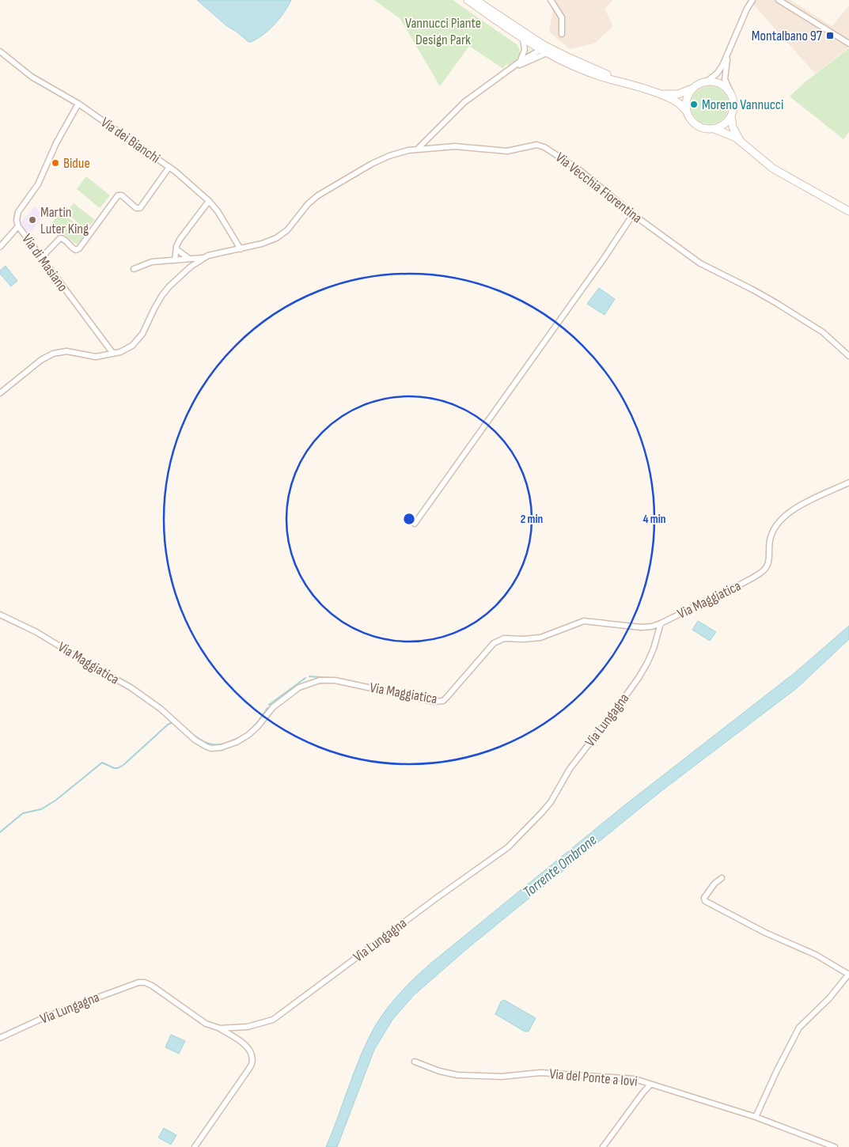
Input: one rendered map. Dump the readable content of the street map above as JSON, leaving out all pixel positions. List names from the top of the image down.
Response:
{
  "streets": {
    "street": [
      "Via dei Bianchi",
      "Via Vecchia Fiorentina",
      "Via di Masiano",
      "Via Maggiatica",
      "Via Lungagna",
      "Via del Ponte a Iovi"
    ]
  },
  "crossings": [
    ["Via dei Bianchi", "Via Vecchia Fiorentina"],
    ["Via dei Bianchi", "Via di Masiano"],
    ["Via Vecchia Fiorentina", "Via di Masiano"],
    ["Via Maggiatica", "Via Lungagna"]
  ],
  "water": ["Torrente Ombrone"],
  "parks": ["Vannucci Piante Design Park"],
  "places": {
    "transit": ["Montalbano 97"],
    "other": ["Moreno Vannucci", "Bidue", "Martin Luter King"]
  },
  "rings": ["2 min", "4 min"]
}
